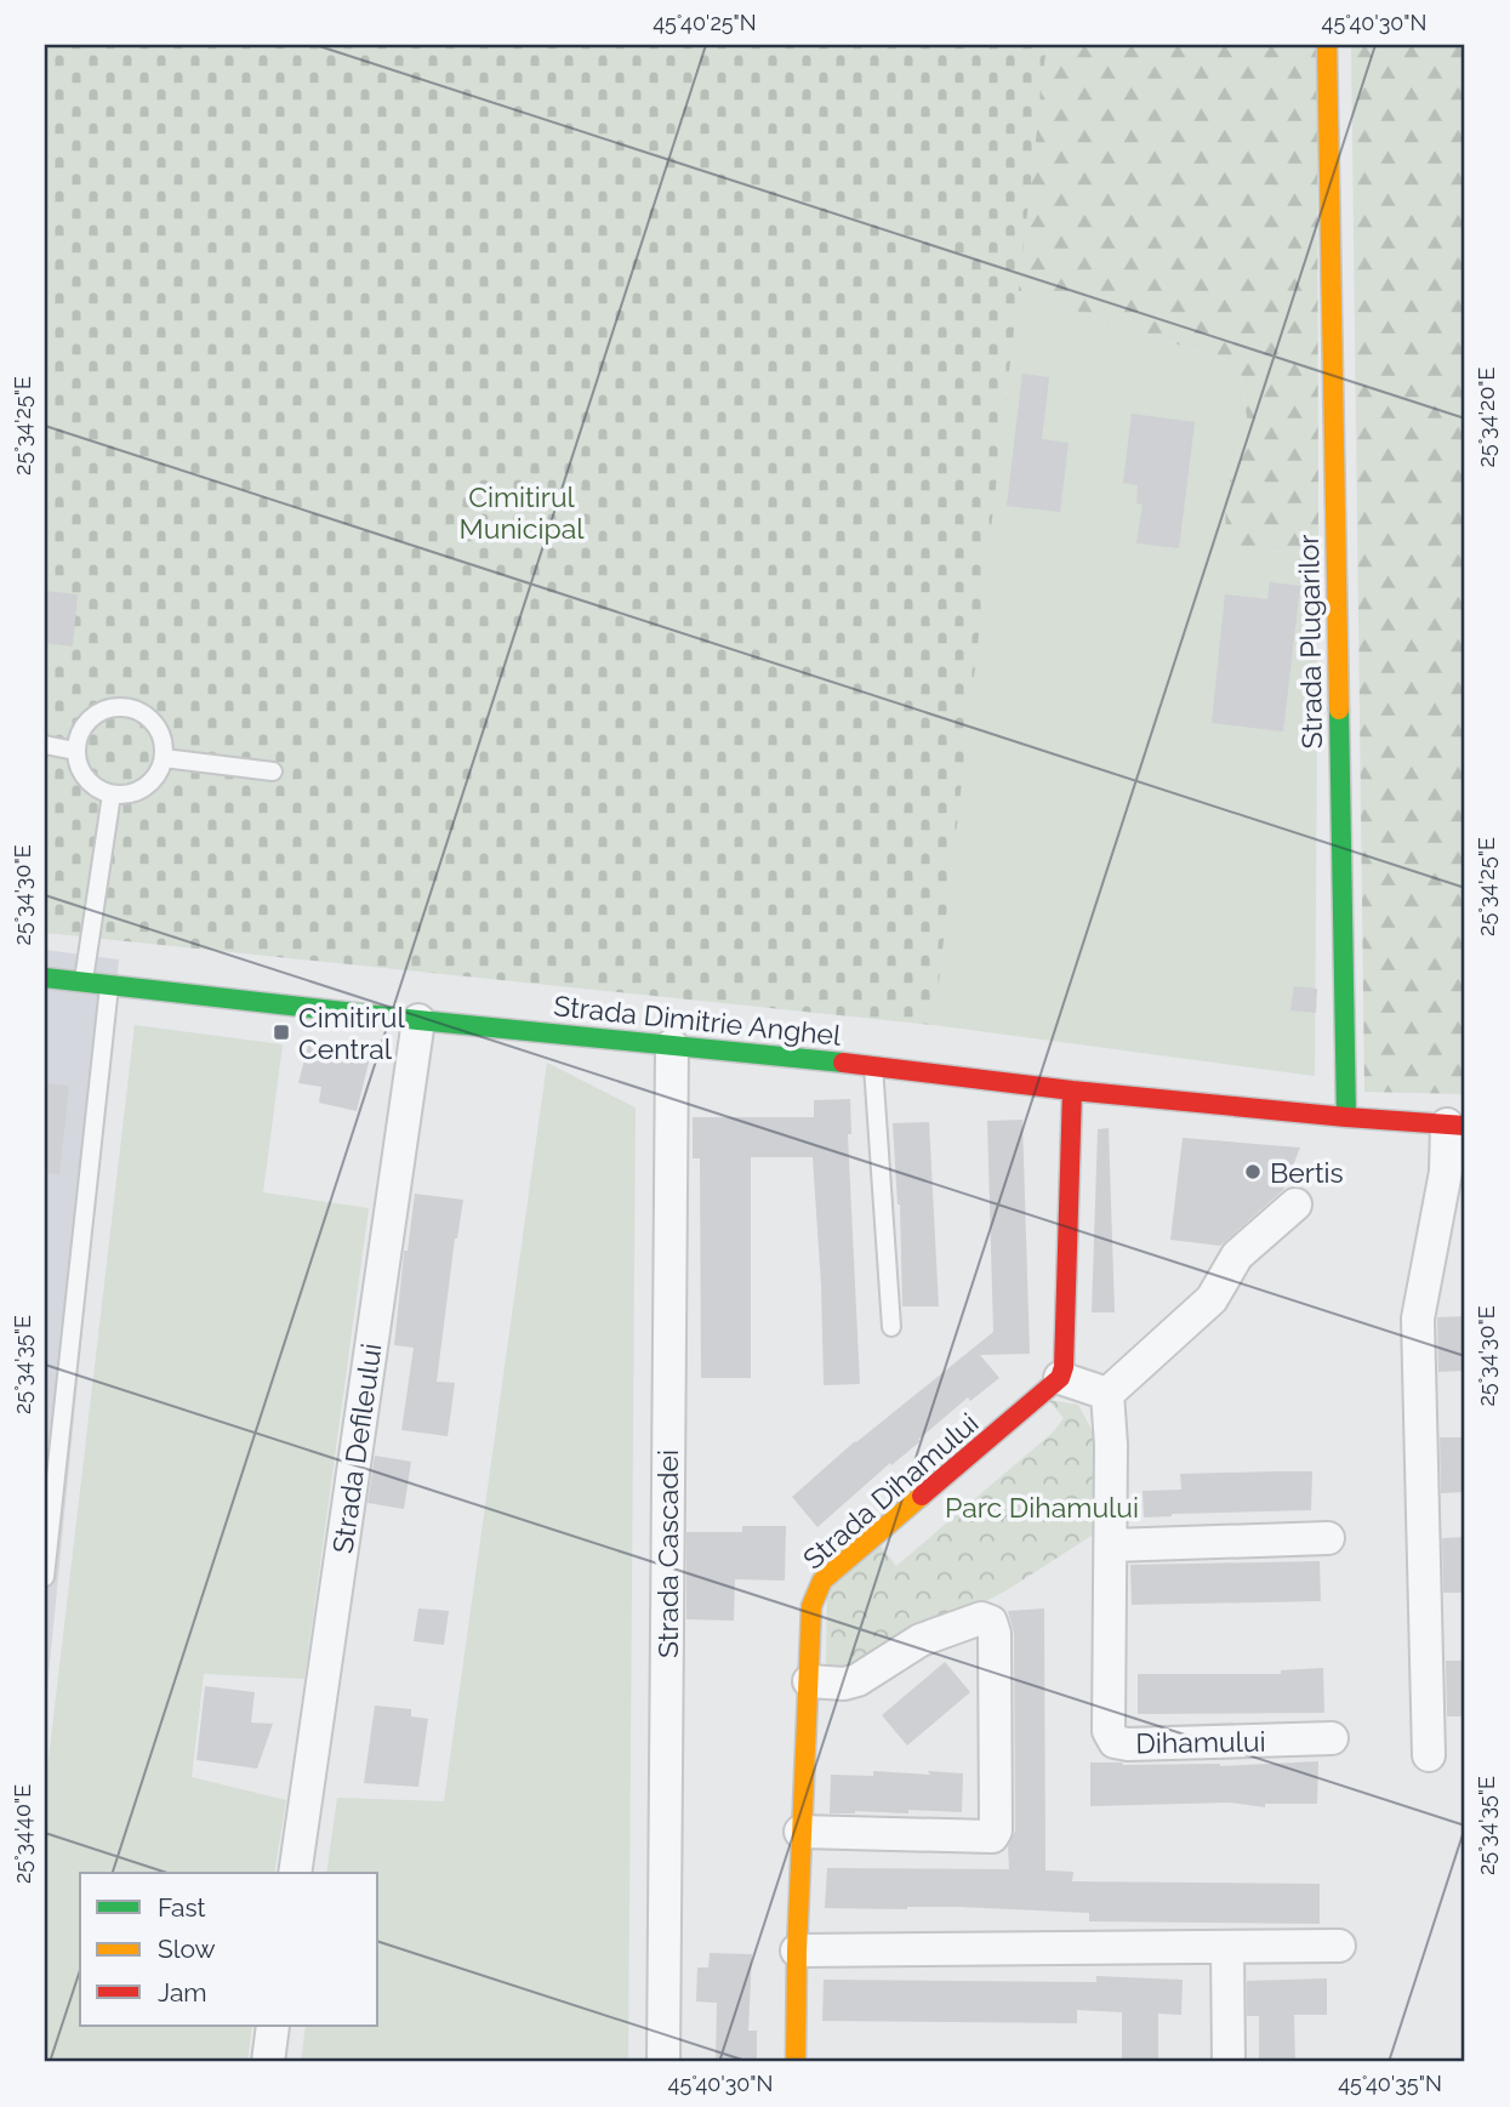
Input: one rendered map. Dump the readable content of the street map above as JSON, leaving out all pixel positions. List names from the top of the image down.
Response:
{
  "streets": {
    "street": [
      "Strada Plugarilor",
      "Strada Dimitrie Anghel",
      "Strada Defileului",
      "Strada Dihamului",
      "Strada Cascadei",
      "Dihamului"
    ]
  },
  "crossings": [
    ["Strada Plugarilor", "Strada Dimitrie Anghel"],
    ["Strada Dimitrie Anghel", "Strada Defileului"],
    ["Strada Dimitrie Anghel", "Strada Cascadei"]
  ],
  "parks": ["Cimitirul Municipal", "Parc Dihamului"],
  "places": {
    "transit": ["Cimitirul Central"],
    "other": ["Bertis"]
  },
  "legend": ["Fast", "Slow", "Jam"],
  "coordinates": [
    "45°40'25\"N",
    "45°40'30\"N",
    "25°34'20\"E",
    "25°34'25\"E",
    "25°34'30\"E",
    "25°34'35\"E",
    "25°34'40\"E",
    "45°40'35\"N"
  ]
}
